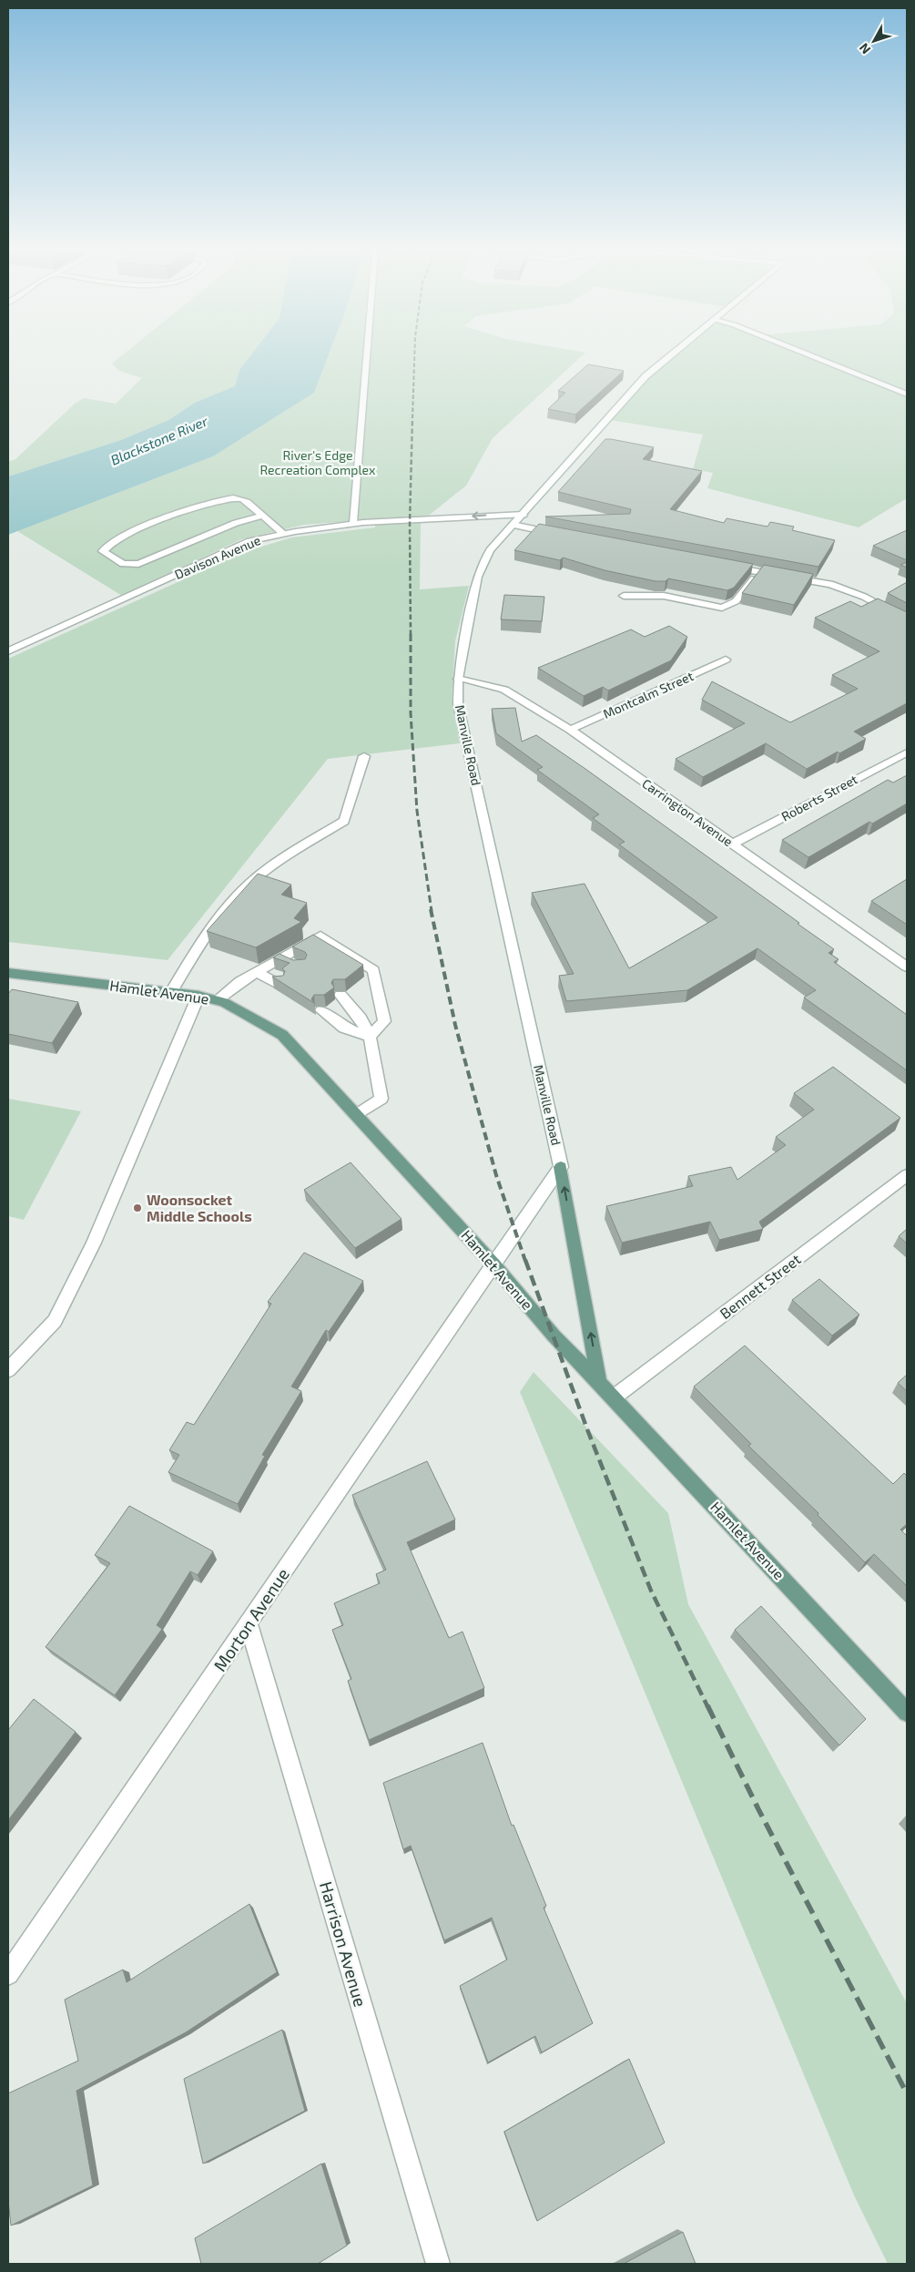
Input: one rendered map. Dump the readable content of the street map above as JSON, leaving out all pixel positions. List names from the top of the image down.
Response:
{
  "streets": {
    "main road": ["Hamlet Avenue"],
    "street": [
      "Davison Avenue",
      "Montcalm Street",
      "Manville Road",
      "Roberts Street",
      "Carrington Avenue",
      "Bennett Street",
      "Morton Avenue",
      "Harrison Avenue"
    ]
  },
  "crossings": [
    ["Davison Avenue", "Manville Road"],
    ["Montcalm Street", "Carrington Avenue"],
    ["Manville Road", "Carrington Avenue"],
    ["Manville Road", "Hamlet Avenue"],
    ["Manville Road", "Morton Avenue"],
    ["Roberts Street", "Carrington Avenue"],
    ["Hamlet Avenue", "Bennett Street"],
    ["Hamlet Avenue", "Morton Avenue"],
    ["Morton Avenue", "Harrison Avenue"]
  ],
  "water": ["Blackstone River"],
  "parks": ["River's Edge Recreation Complex"],
  "places": ["Woonsocket Middle Schools"],
  "north": "bottom left"
}
